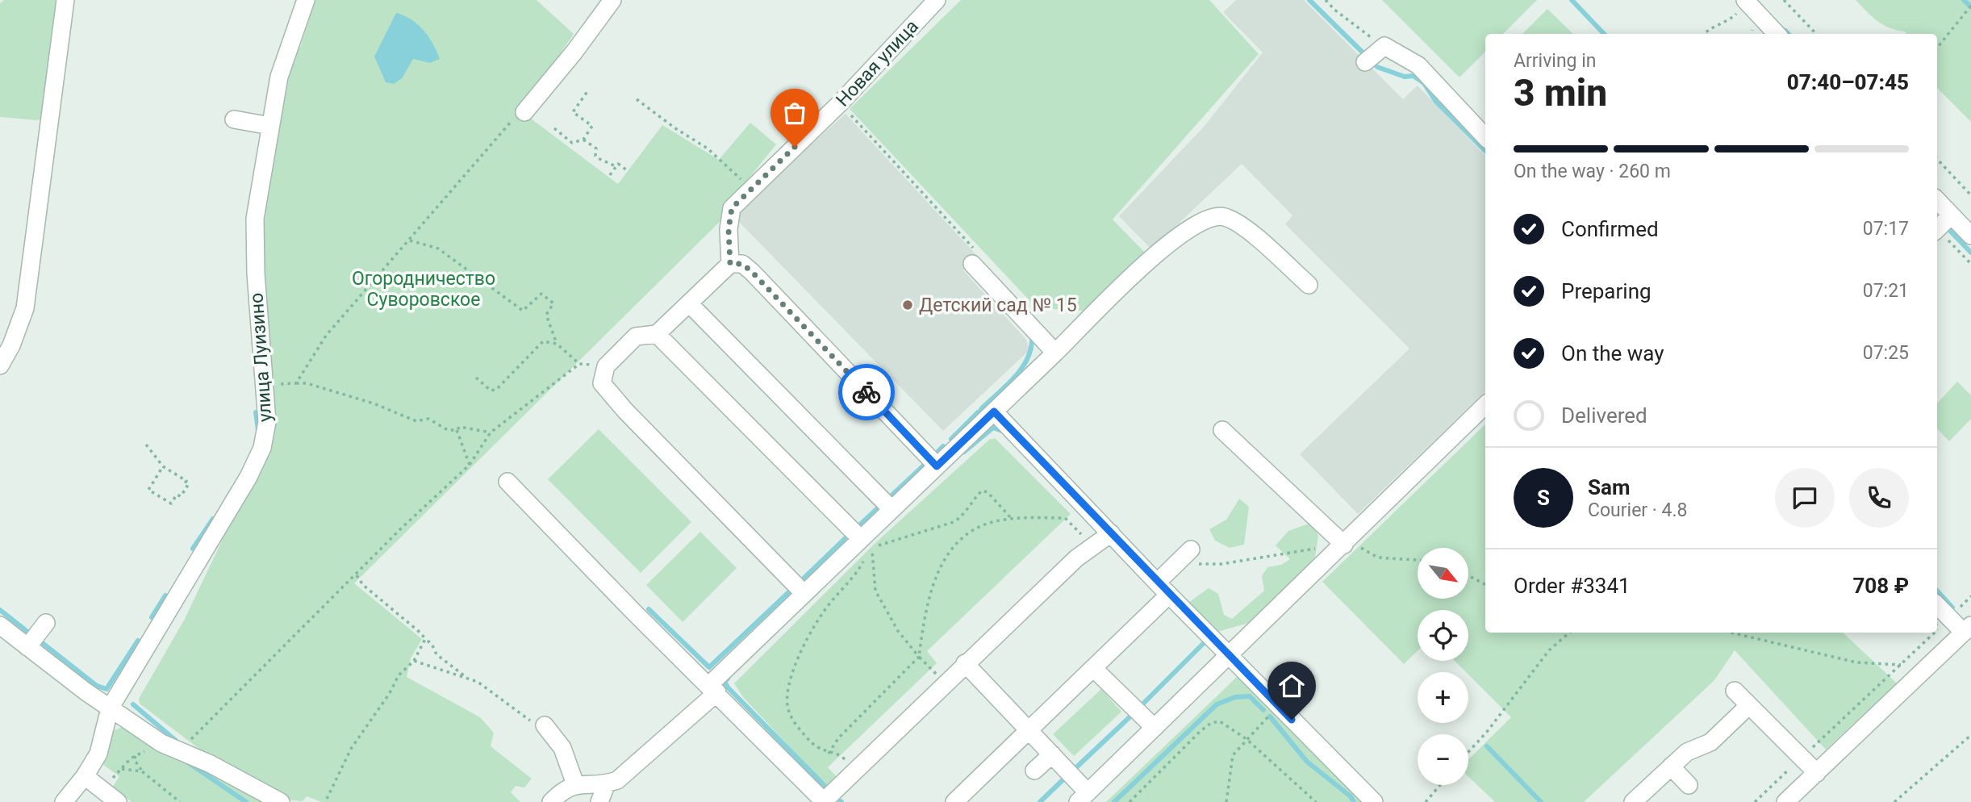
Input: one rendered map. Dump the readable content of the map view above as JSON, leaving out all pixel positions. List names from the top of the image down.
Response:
{
  "streets": {
    "street": ["Новая улица", "улица Луизино"]
  },
  "parks": ["Огородничество Суворовское"],
  "places": ["Детский сад № 15"],
  "north": "bottom right",
  "page": {
    "heading": ["3 min", "Arriving in", "07:40–07:45"],
    "panel": [
      "Sam",
      "Courier · 4.8",
      "Order #3341",
      "708 ₽"
    ],
    "bar": "On the way · 260 m",
    "list": [
      ["Confirmed", "07:17"],
      ["Preparing", "07:21"],
      ["On the way", "07:25"],
      "Delivered"
    ],
    "round": "S",
    "map_buttons": ["+", "−"]
  }
}
